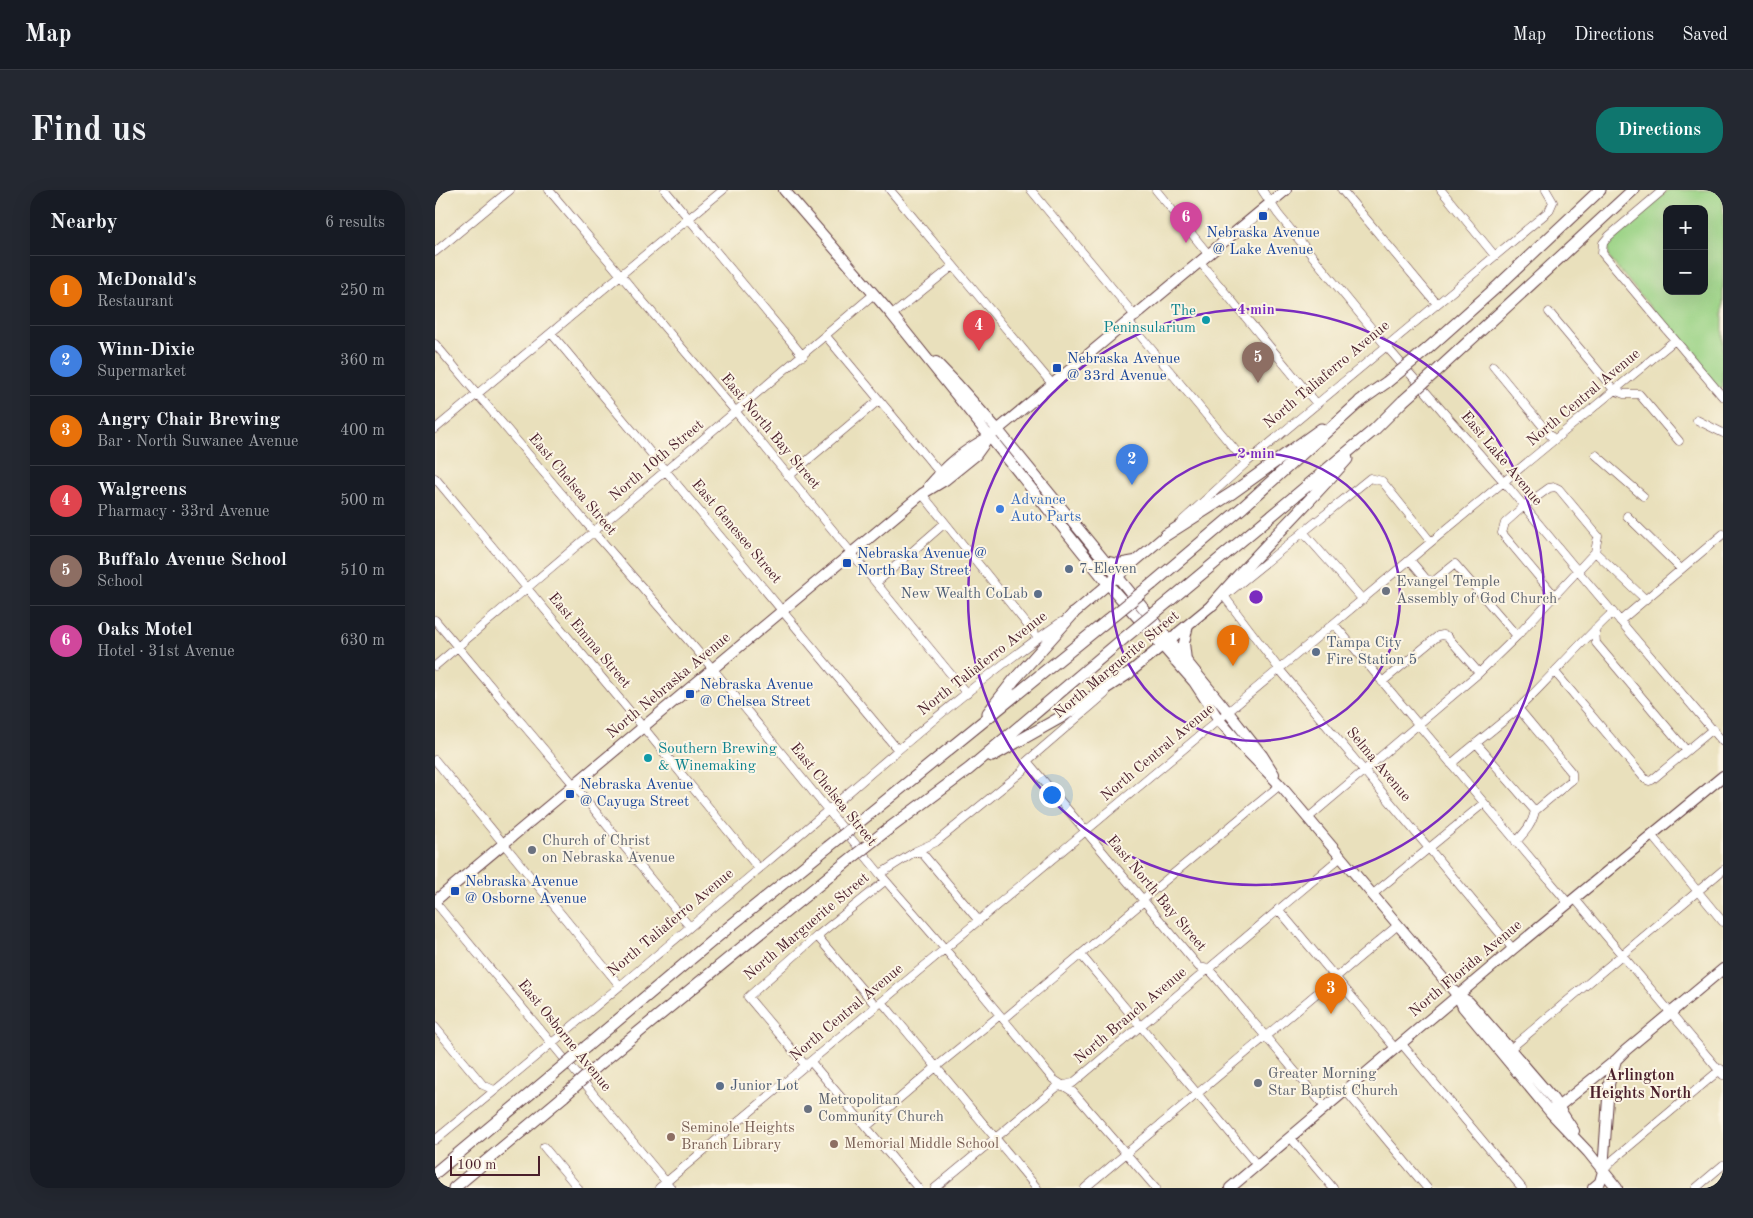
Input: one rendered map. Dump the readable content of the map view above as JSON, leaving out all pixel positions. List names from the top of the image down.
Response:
{
  "streets": {
    "main road": [
      "North Taliaferro Avenue",
      "North Marguerite Street",
      "North Nebraska Avenue",
      "North Florida Avenue"
    ],
    "street": [
      "North Central Avenue",
      "East North Bay Street",
      "East Lake Avenue",
      "North 10th Street",
      "East Chelsea Street",
      "East Genesee Street",
      "East Emma Street",
      "Selma Avenue",
      "North Branch Avenue",
      "East Osborne Avenue"
    ]
  },
  "crossings": [
    ["North Taliaferro Avenue", "East North Bay Street"],
    ["North Taliaferro Avenue", "East Lake Avenue"],
    ["North Taliaferro Avenue", "East Chelsea Street"],
    ["North Taliaferro Avenue", "East Genesee Street"],
    ["North Taliaferro Avenue", "East Emma Street"],
    ["North Taliaferro Avenue", "East Osborne Avenue"],
    ["North Central Avenue", "East North Bay Street"],
    ["North Central Avenue", "East Lake Avenue"],
    ["North Central Avenue", "East Chelsea Street"],
    ["North Central Avenue", "North Marguerite Street"],
    ["North Central Avenue", "Selma Avenue"],
    ["North Central Avenue", "East Osborne Avenue"],
    ["East North Bay Street", "North 10th Street"],
    ["East North Bay Street", "North Marguerite Street"],
    ["East North Bay Street", "North Nebraska Avenue"],
    ["East North Bay Street", "North Florida Avenue"],
    ["East North Bay Street", "North Branch Avenue"],
    ["East Lake Avenue", "North Nebraska Avenue"],
    ["North 10th Street", "East Chelsea Street"],
    ["North 10th Street", "East Genesee Street"],
    ["North 10th Street", "East Emma Street"],
    ["East Chelsea Street", "North Marguerite Street"],
    ["East Chelsea Street", "North Nebraska Avenue"],
    ["East Chelsea Street", "North Branch Avenue"],
    ["East Genesee Street", "North Nebraska Avenue"],
    ["East Emma Street", "North Nebraska Avenue"],
    ["North Marguerite Street", "Selma Avenue"],
    ["North Nebraska Avenue", "East Osborne Avenue"],
    ["Selma Avenue", "North Florida Avenue"]
  ],
  "districts": ["Arlington Heights North"],
  "places": {
    "transit": [
      "Nebraska Avenue @ Lake Avenue",
      "Nebraska Avenue @ 33rd Avenue",
      "Nebraska Avenue @ North Bay Street",
      "Nebraska Avenue @ Chelsea Street",
      "Nebraska Avenue @ Cayuga Street",
      "Nebraska Avenue @ Osborne Avenue"
    ],
    "other": [
      "The Peninsularium",
      "Advance Auto Parts",
      "7-Eleven",
      "Evangel Temple Assembly of God Church",
      "New Wealth CoLab",
      "Tampa City Fire Station 5",
      "Southern Brewing & Winemaking",
      "Church of Christ on Nebraska Avenue",
      "Greater Morning Star Baptist Church",
      "Junior Lot",
      "Metropolitan Community Church",
      "Seminole Heights Branch Library",
      "Memorial Middle School"
    ]
  },
  "scale_bar": "100 m",
  "page": {
    "header": "Map",
    "nav": ["Map", "Directions", "Saved"],
    "buttons": "Directions",
    "title": "Find us",
    "heading": ["Nearby", "6 results"],
    "pins": [
      "6",
      "4",
      "5",
      "2",
      "1",
      "3"
    ],
    "map_buttons": ["+", "−"],
    "list": [
      {
        "mark": "1",
        "name": "McDonald's",
        "note": "Restaurant",
        "value": "250 m"
      },
      {
        "mark": "2",
        "name": "Winn-Dixie",
        "note": "Supermarket",
        "value": "360 m"
      },
      {
        "mark": "3",
        "name": "Angry Chair Brewing",
        "note": "Bar · North Suwanee Avenue",
        "value": "400 m"
      },
      {
        "mark": "4",
        "name": "Walgreens",
        "note": "Pharmacy · 33rd Avenue",
        "value": "500 m"
      },
      {
        "mark": "5",
        "name": "Buffalo Avenue School",
        "note": "School",
        "value": "510 m"
      },
      {
        "mark": "6",
        "name": "Oaks Motel",
        "note": "Hotel · 31st Avenue",
        "value": "630 m"
      }
    ],
    "scale": "100 m"
  },
  "rings": ["4 min", "2 min"]
}
